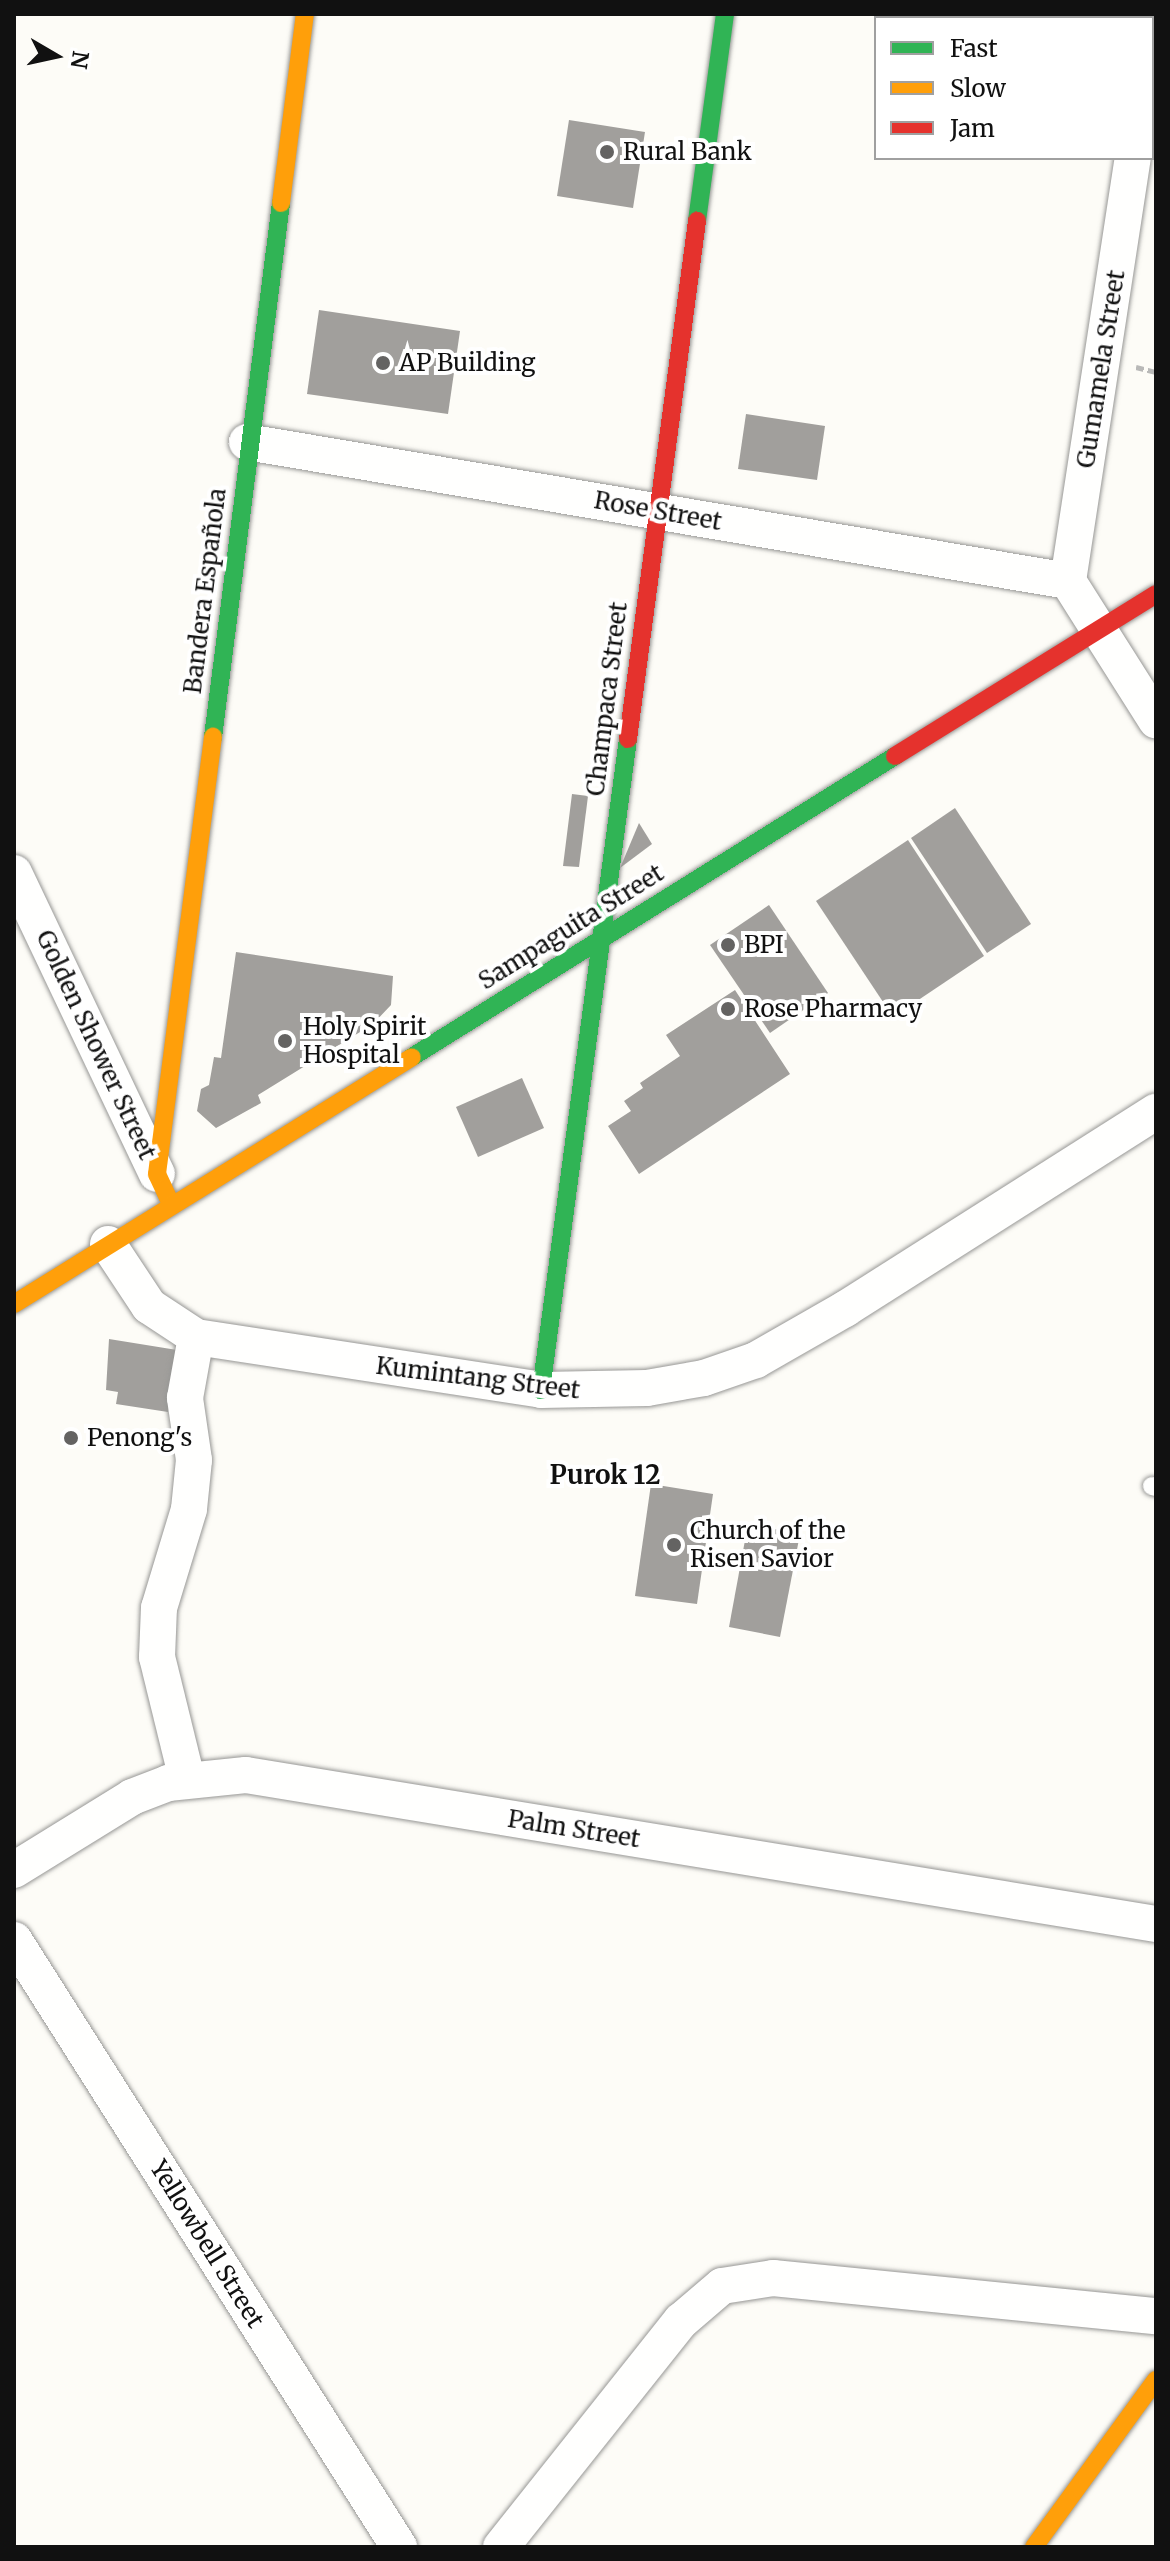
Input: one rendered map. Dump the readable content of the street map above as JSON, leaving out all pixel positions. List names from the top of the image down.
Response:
{
  "streets": {
    "main road": ["Bandera Española", "Champaca Street", "Sampaguita Street"],
    "street": [
      "Gumamela Street",
      "Rose Street",
      "Golden Shower Street",
      "Kumintang Street",
      "Palm Street",
      "Yellowbell Street"
    ]
  },
  "crossings": [
    ["Gumamela Street", "Rose Street"],
    ["Rose Street", "Bandera Española"],
    ["Rose Street", "Champaca Street"],
    ["Bandera Española", "Sampaguita Street"],
    ["Bandera Española", "Golden Shower Street"],
    ["Champaca Street", "Sampaguita Street"],
    ["Champaca Street", "Kumintang Street"],
    ["Sampaguita Street", "Golden Shower Street"],
    ["Sampaguita Street", "Kumintang Street"]
  ],
  "districts": ["Purok 12"],
  "places": [
    "Rural Bank",
    "AP Building",
    "BPI",
    "Rose Pharmacy",
    "Holy Spirit Hospital",
    "Penong's",
    "Church of the Risen Savior"
  ],
  "legend": ["Fast", "Slow", "Jam"],
  "north": "right"
}
